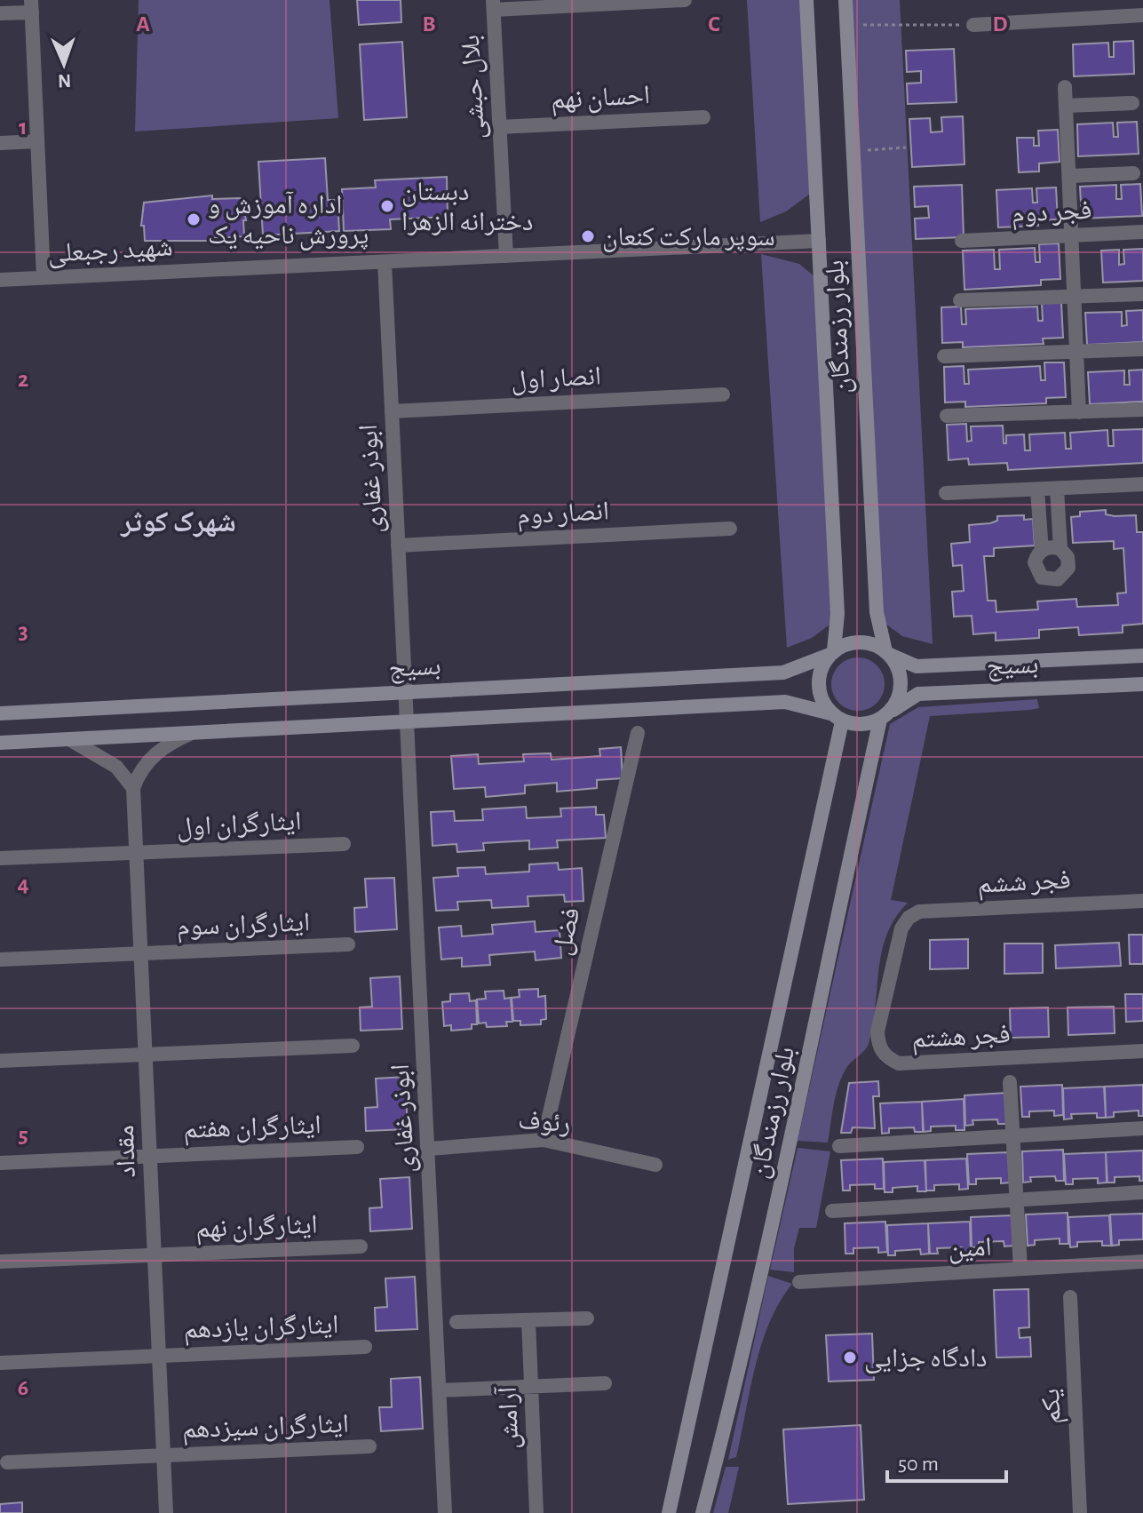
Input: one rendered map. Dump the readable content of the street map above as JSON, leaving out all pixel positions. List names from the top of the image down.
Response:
{
  "streets": {
    "main road": ["بلوار رزمندگان", "بسیج"],
    "street": [
      "بلال حبشی",
      "احسان نهم",
      "فجر دوم",
      "شهید رجبعلی",
      "انصار اول",
      "ابوذر غفاری",
      "انصار دوم",
      "ایثارگران اول",
      "فجر ششم",
      "ایثارگران سوم",
      "فضل",
      "فجر هشتم",
      "رئوف",
      "ایثارگران هفتم",
      "مقداد",
      "ایثارگران نهم",
      "امین",
      "ایثارگران یازدهم",
      "یکم",
      "آرامش",
      "ایثارگران سیزدهم"
    ]
  },
  "crossings": [
    ["بلال حبشی", "احسان نهم"],
    ["بلال حبشی", "شهید رجبعلی"],
    ["شهید رجبعلی", "بلوار رزمندگان"],
    ["شهید رجبعلی", "ابوذر غفاری"],
    ["بلوار رزمندگان", "بسیج"],
    ["انصار اول", "ابوذر غفاری"],
    ["ابوذر غفاری", "انصار دوم"],
    ["ابوذر غفاری", "بسیج"],
    ["ابوذر غفاری", "رئوف"],
    ["ایثارگران اول", "مقداد"],
    ["فجر ششم", "فجر هشتم"],
    ["ایثارگران سوم", "مقداد"],
    ["فضل", "رئوف"],
    ["ایثارگران هفتم", "مقداد"],
    ["مقداد", "ایثارگران نهم"],
    ["مقداد", "ایثارگران یازدهم"],
    ["مقداد", "ایثارگران سیزدهم"]
  ],
  "districts": ["شهرک کوثر"],
  "places": [
    "دبستان دخترانه الزهرا",
    "اداره آموزش و پرورش ناحیه یک",
    "سوپر مارکت کنعان",
    "دادگاه جزایی"
  ],
  "scale_bar": "50 m",
  "north": "bottom",
  "grid": {
    "columns": [
      "A",
      "B",
      "C",
      "D"
    ],
    "rows": [
      "1",
      "2",
      "3",
      "4",
      "5",
      "6"
    ]
  }
}
